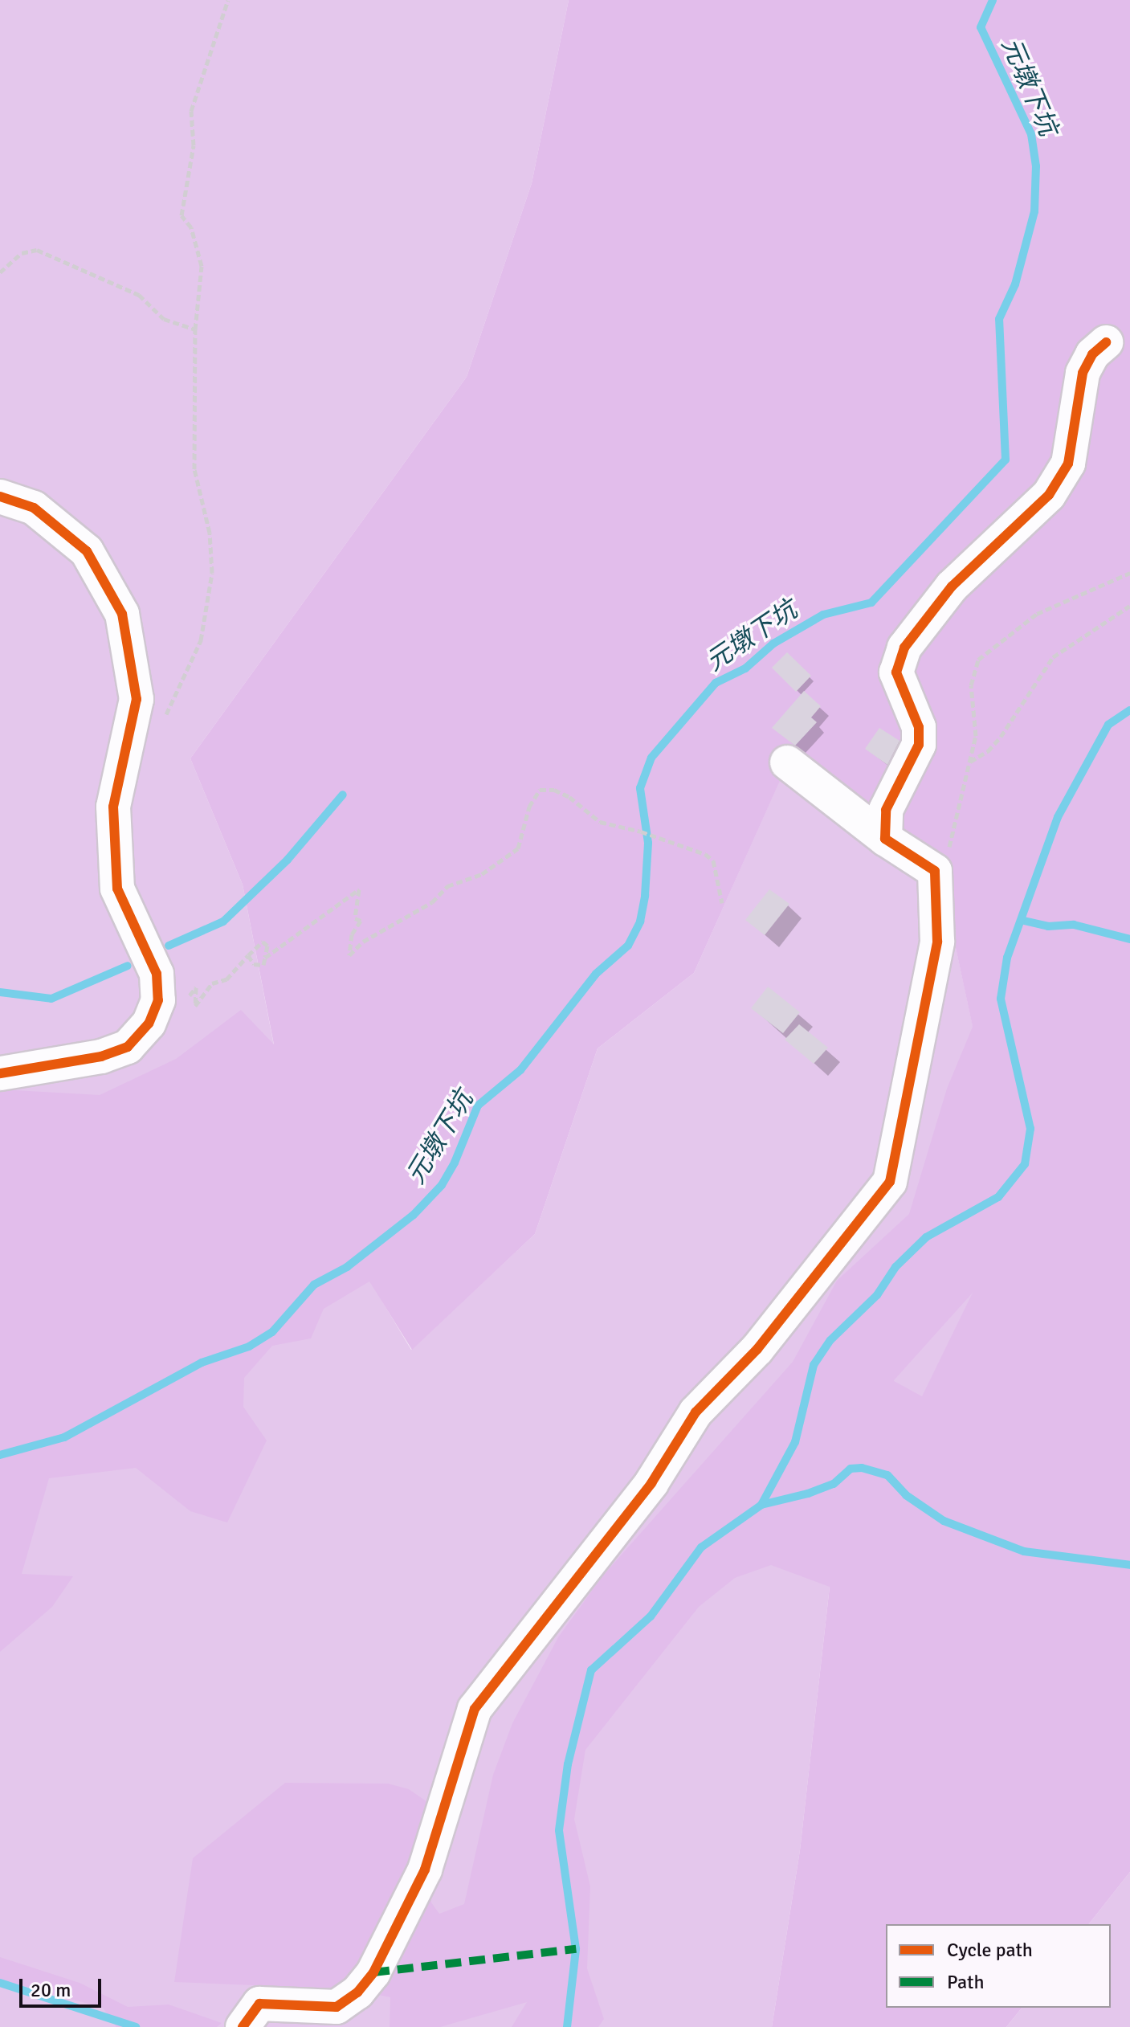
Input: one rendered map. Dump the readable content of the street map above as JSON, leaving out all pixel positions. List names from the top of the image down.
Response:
{
  "water": ["元墩下坑"],
  "legend": ["Cycle path", "Path"],
  "scale_bar": "20 m"
}
